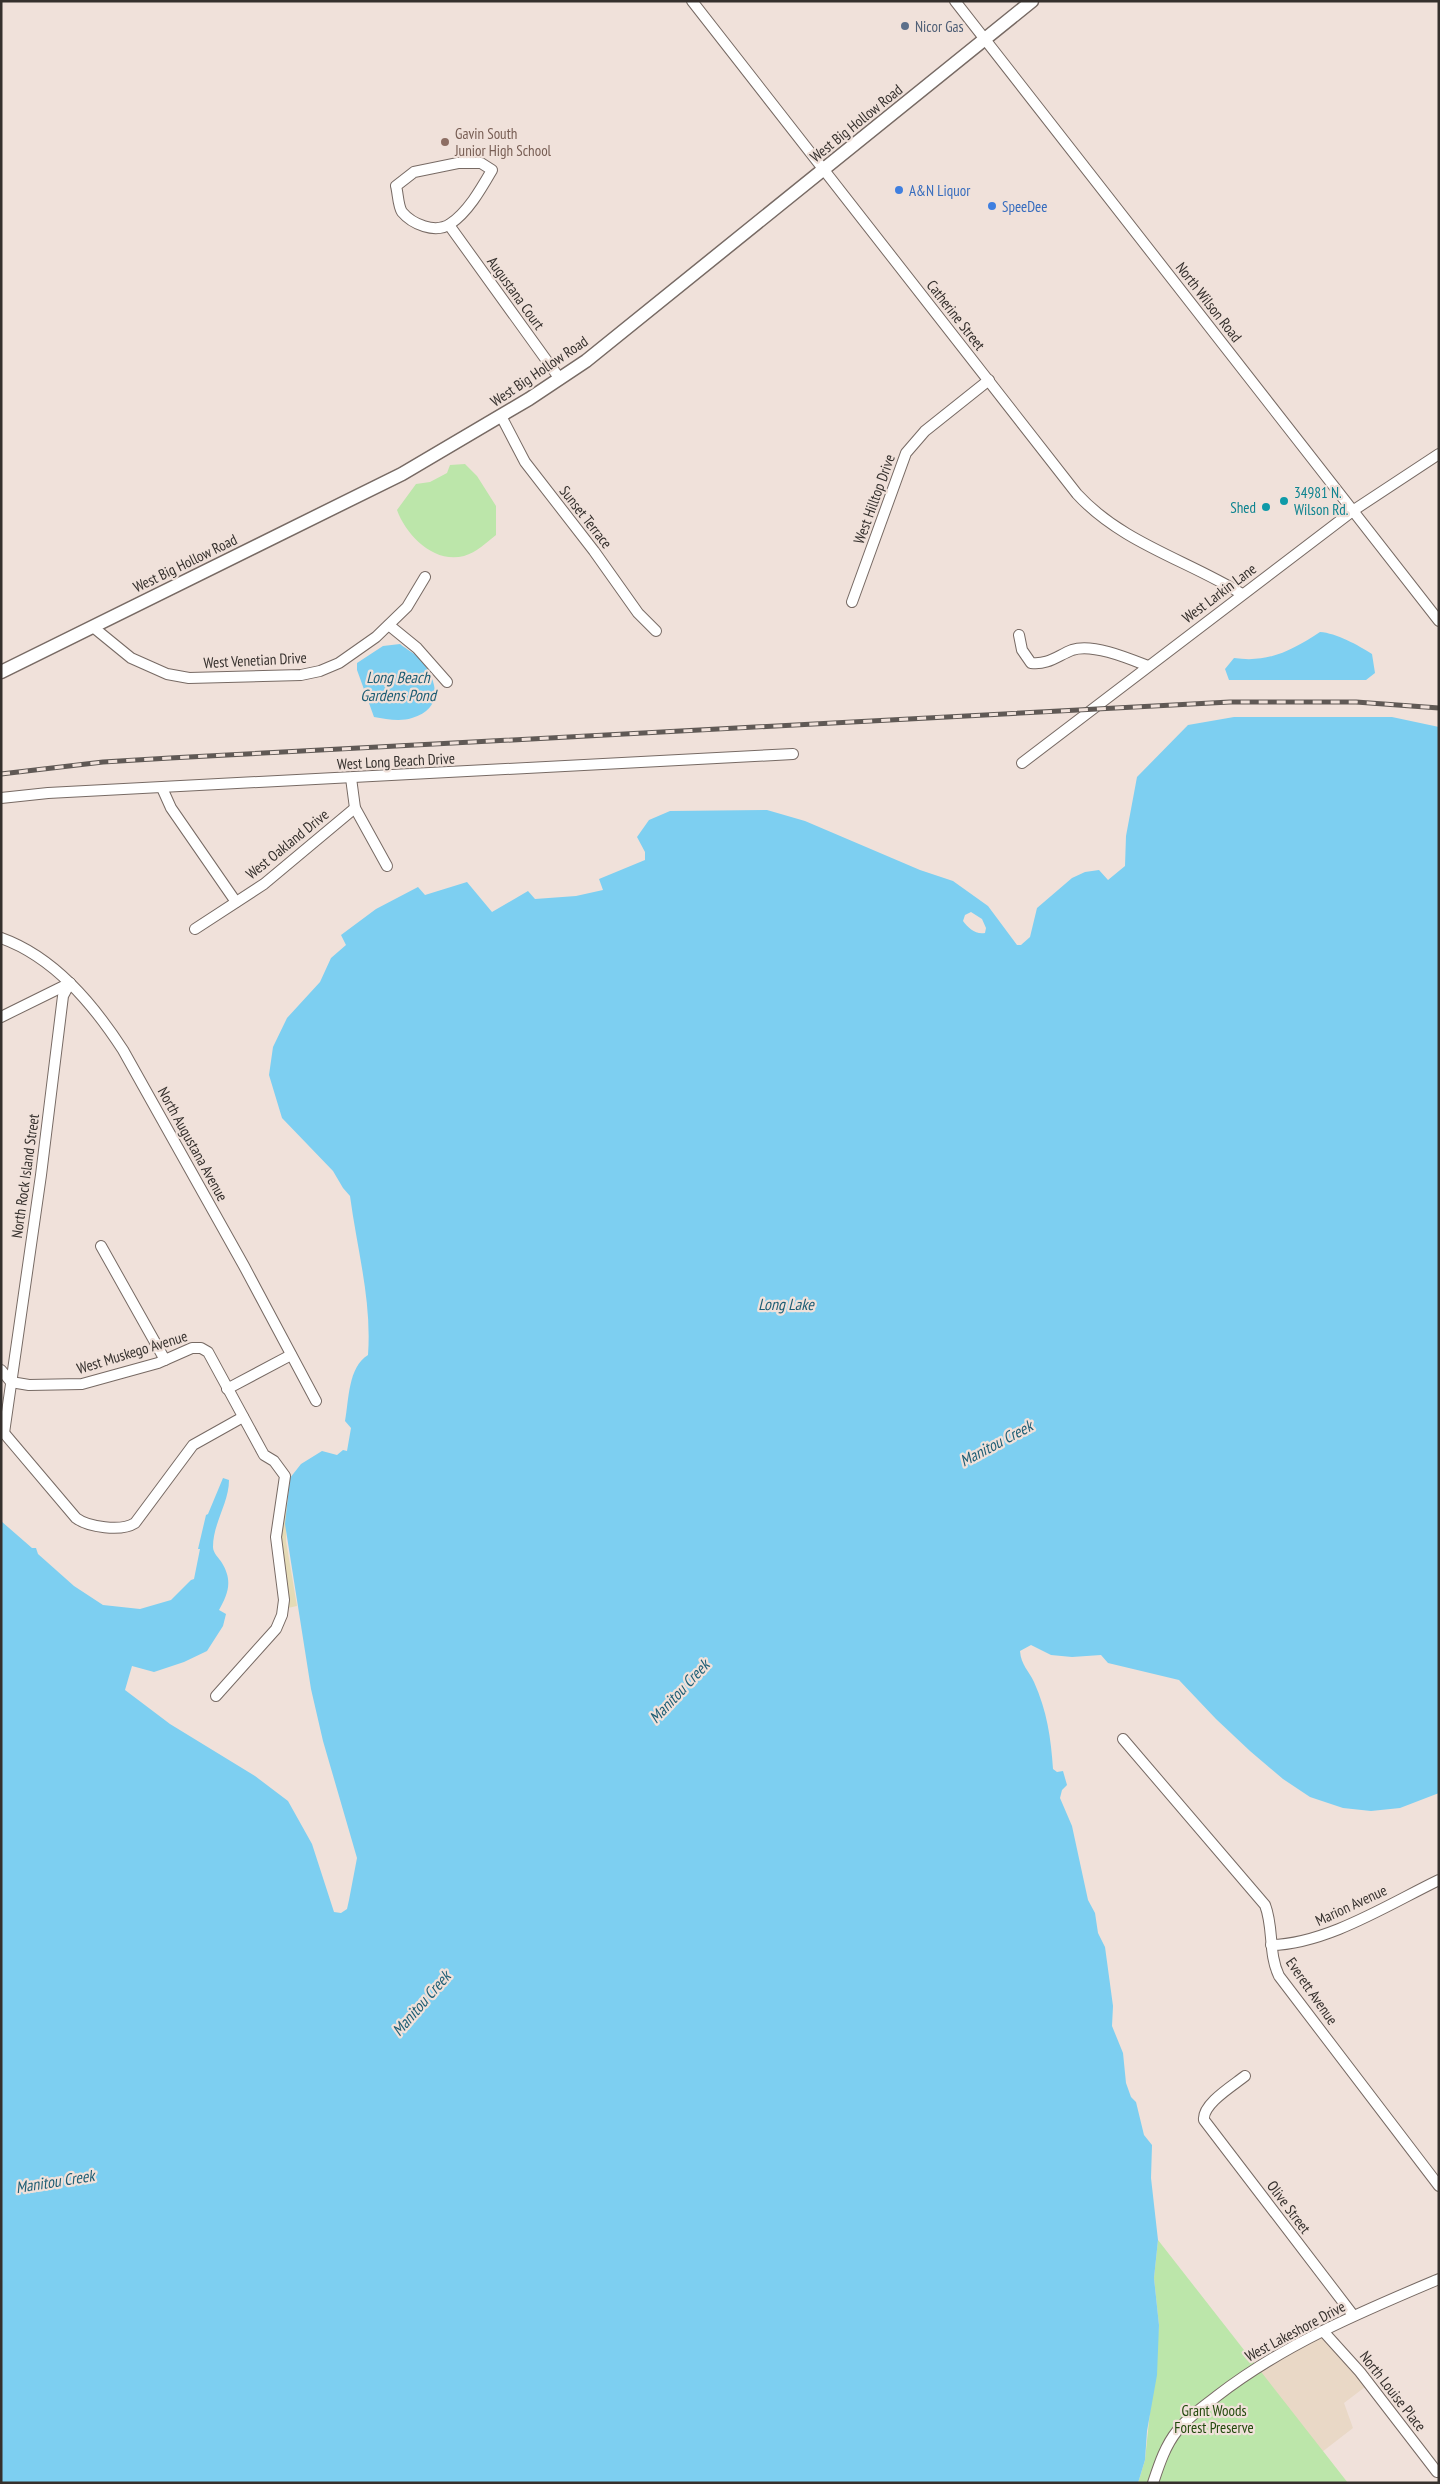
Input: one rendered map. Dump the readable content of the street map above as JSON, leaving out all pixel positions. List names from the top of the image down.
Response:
{
  "streets": {
    "main road": ["West Big Hollow Road"],
    "street": [
      "Augustana Court",
      "North Wilson Road",
      "Catherine Street",
      "West Hilltop Drive",
      "Sunset Terrace",
      "West Larkin Lane",
      "West Venetian Drive",
      "West Long Beach Drive",
      "West Oakland Drive",
      "North Augustana Avenue",
      "North Rock Island Street",
      "West Muskego Avenue",
      "Marion Avenue",
      "Everett Avenue",
      "Olive Street",
      "West Lakeshore Drive",
      "North Louise Place"
    ]
  },
  "crossings": [
    ["West Big Hollow Road", "Augustana Court"],
    ["West Big Hollow Road", "North Wilson Road"],
    ["West Big Hollow Road", "Catherine Street"],
    ["West Big Hollow Road", "Sunset Terrace"],
    ["West Big Hollow Road", "West Venetian Drive"],
    ["North Wilson Road", "West Larkin Lane"],
    ["Catherine Street", "West Hilltop Drive"],
    ["Catherine Street", "West Larkin Lane"],
    ["North Augustana Avenue", "North Rock Island Street"],
    ["North Rock Island Street", "West Muskego Avenue"],
    ["Marion Avenue", "Everett Avenue"],
    ["Olive Street", "West Lakeshore Drive"],
    ["West Lakeshore Drive", "North Louise Place"]
  ],
  "water": ["Long Beach Gardens Pond", "Long Lake", "Manitou Creek"],
  "parks": ["Grant Woods Forest Preserve"],
  "places": [
    "Nicor Gas",
    "Gavin South Junior High School",
    "A&N Liquor",
    "SpeeDee",
    "34981 N. Wilson Rd.",
    "Shed"
  ]
}
